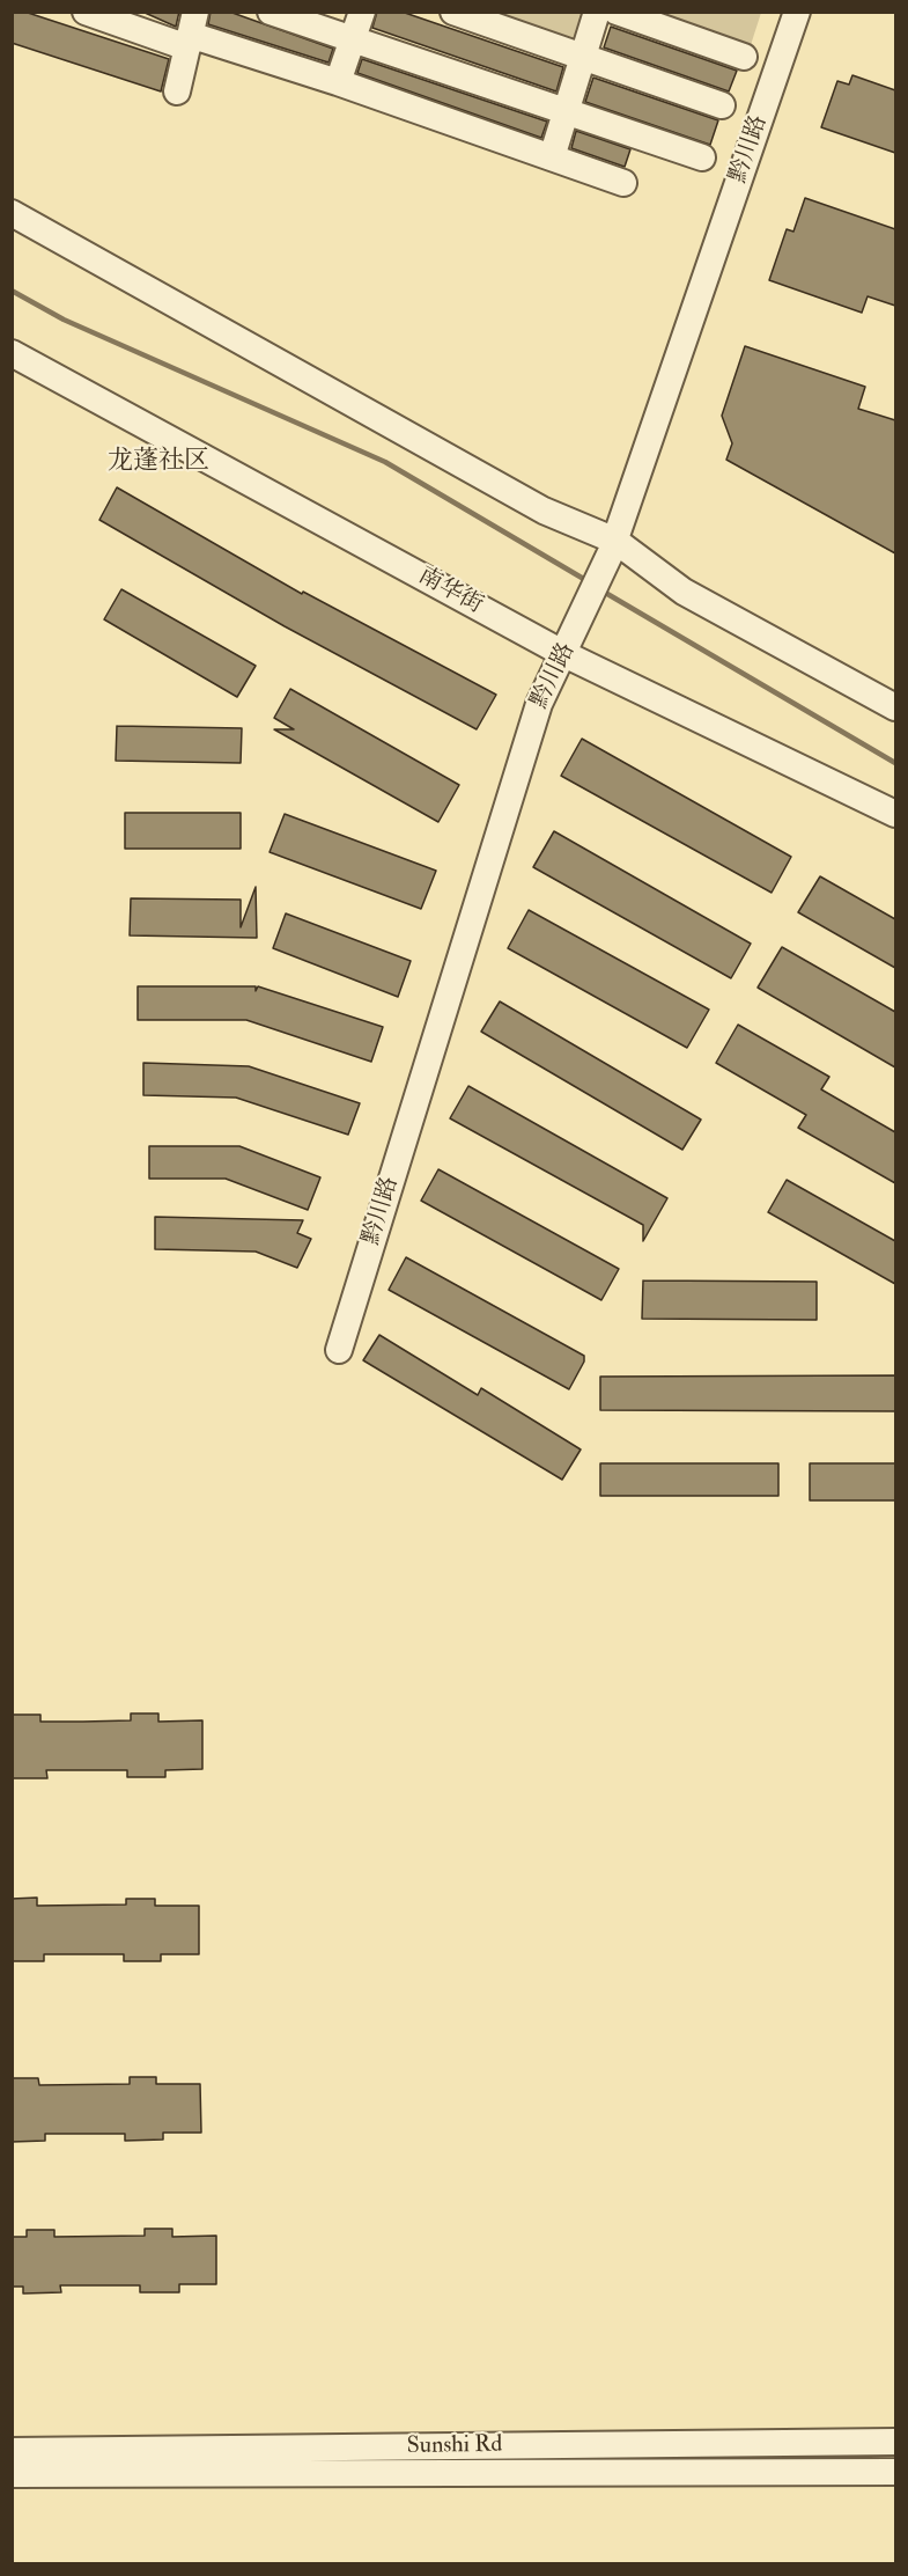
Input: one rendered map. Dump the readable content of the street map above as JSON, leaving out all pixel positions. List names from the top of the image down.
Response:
{
  "streets": {
    "street": ["黔川路", "南华街", "Sunshi Rd"]
  },
  "crossings": [
    ["黔川路", "南华街"]
  ],
  "districts": ["龙蓬社区"]
}
